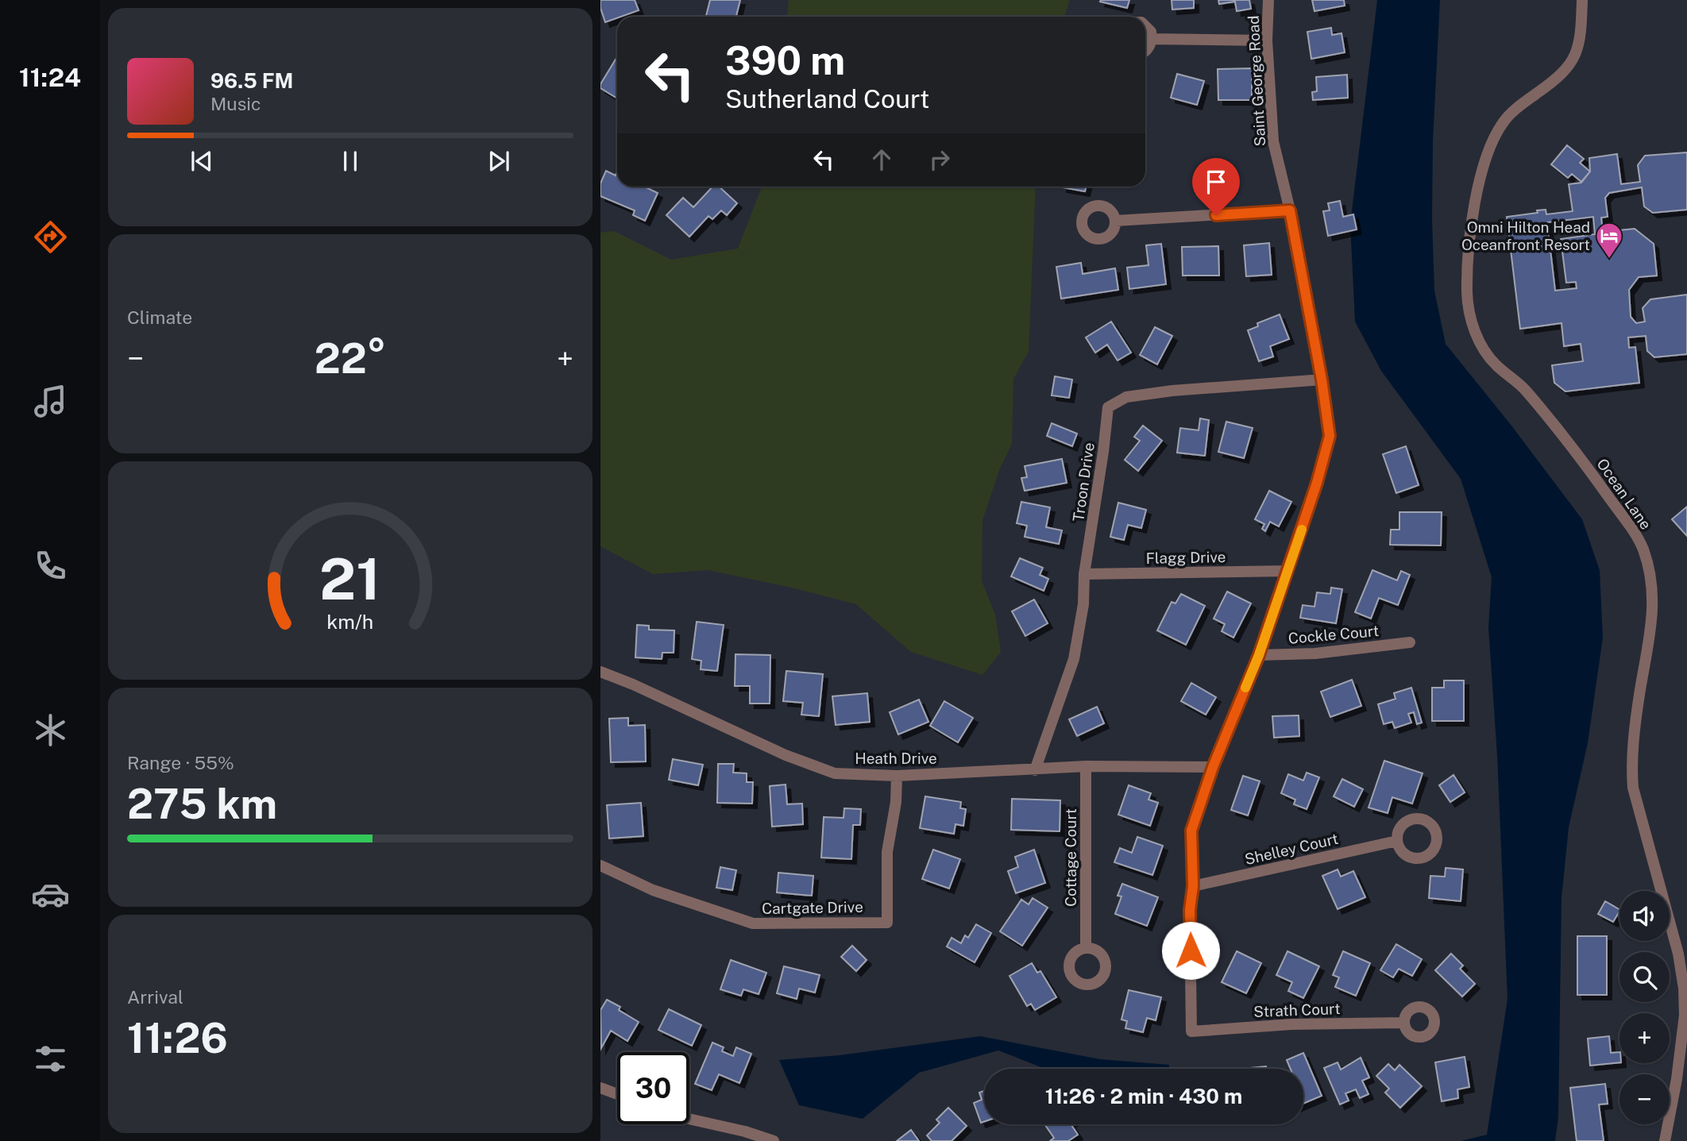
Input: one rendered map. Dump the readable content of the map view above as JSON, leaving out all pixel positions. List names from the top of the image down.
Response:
{
  "streets": {
    "street": [
      "Saint George Road",
      "Troon Drive",
      "Ocean Lane",
      "Flagg Drive",
      "Cockle Court",
      "Heath Drive",
      "Shelley Court",
      "Cottage Court",
      "Cartgate Drive",
      "Strath Court"
    ]
  },
  "crossings": [
    ["Saint George Road", "Troon Drive"],
    ["Saint George Road", "Flagg Drive"],
    ["Saint George Road", "Cockle Court"],
    ["Saint George Road", "Heath Drive"],
    ["Saint George Road", "Shelley Court"],
    ["Saint George Road", "Strath Court"],
    ["Troon Drive", "Flagg Drive"],
    ["Troon Drive", "Heath Drive"],
    ["Heath Drive", "Cottage Court"],
    ["Heath Drive", "Cartgate Drive"]
  ],
  "places": {
    "hotel": ["Omni Hilton Head Oceanfront Resort"]
  },
  "page": {
    "tabs": "11:24",
    "turn": ["390 m", "Sutherland Court"],
    "song": ["96.5 FM", "Music"],
    "tile": [
      "Climate",
      ["Range · 55%", "275 km"],
      ["Arrival", "11:26"]
    ],
    "heat": ["−", "22°", "+"],
    "map_buttons": ["+", "−"],
    "limit": "30",
    "trip": "11:26 · 2 min · 430 m",
    "gauge": ["21", "km/h"]
  }
}
